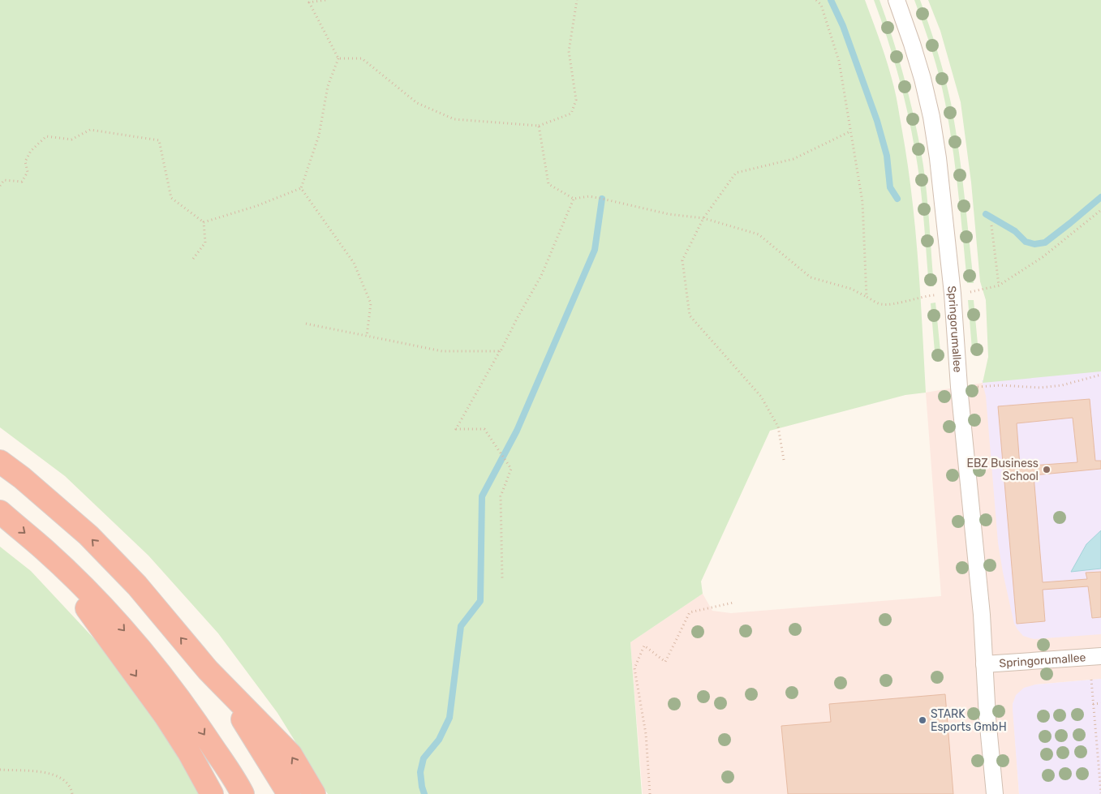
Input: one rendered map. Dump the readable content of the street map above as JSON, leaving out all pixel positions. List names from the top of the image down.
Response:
{
  "streets": {
    "street": ["Springorumallee"]
  },
  "places": ["EBZ Business School", "STARK Esports GmbH"]
}
